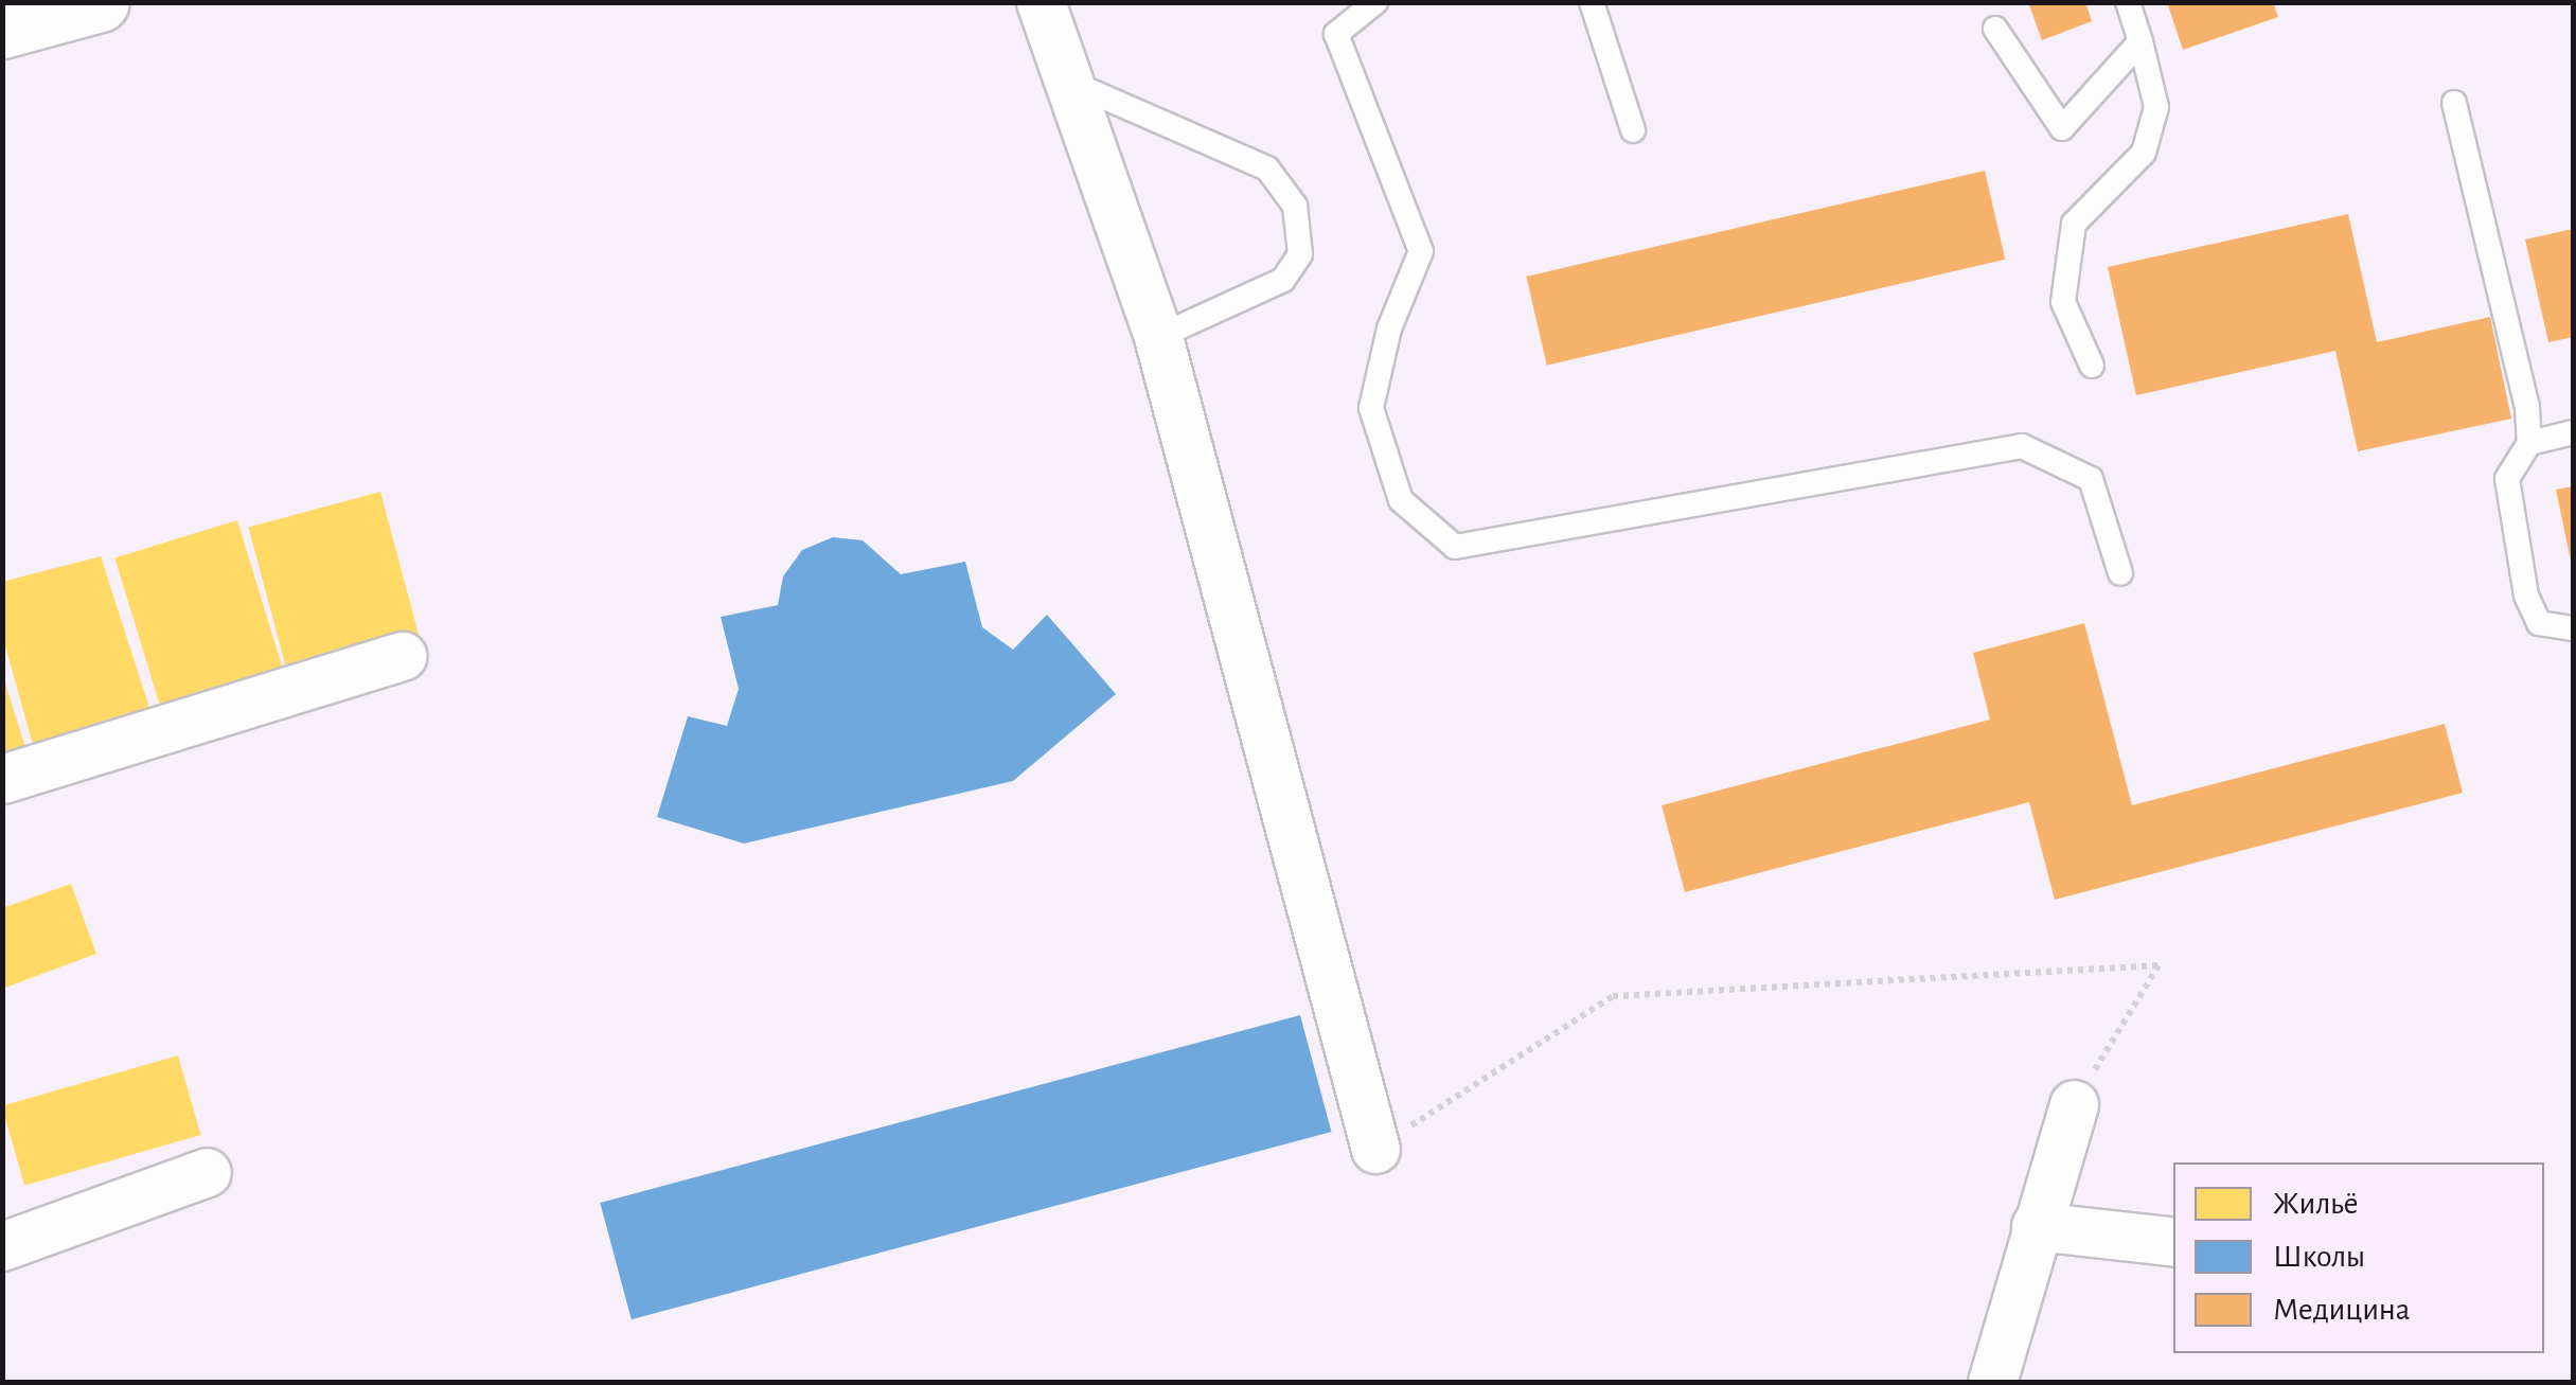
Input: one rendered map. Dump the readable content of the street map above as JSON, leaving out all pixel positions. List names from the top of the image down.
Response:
{
  "legend": ["Жильё", "Школы", "Медицина"]
}
